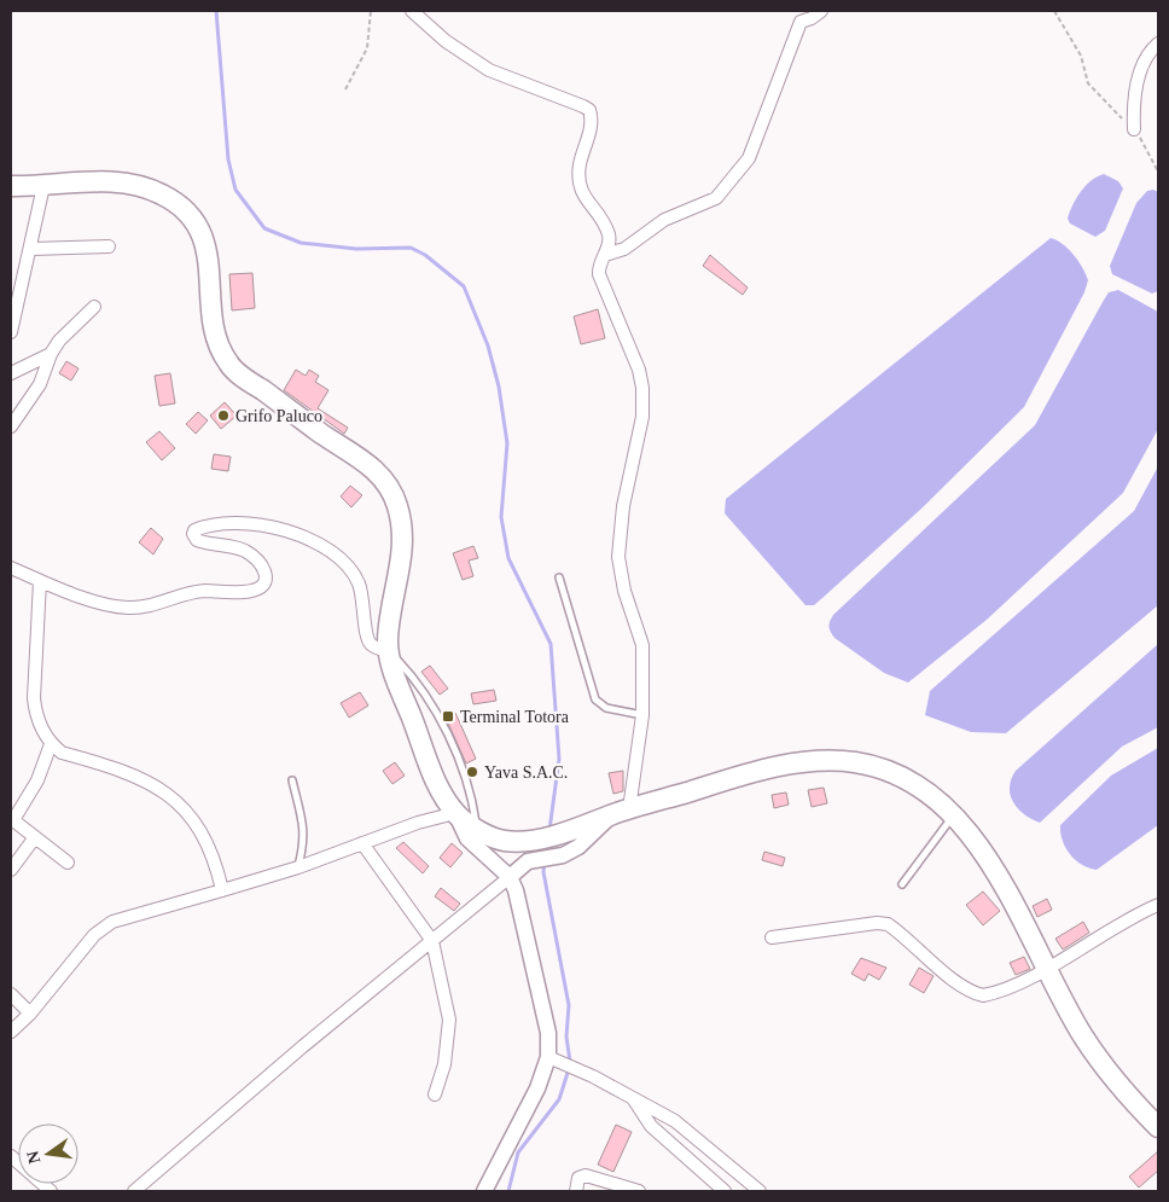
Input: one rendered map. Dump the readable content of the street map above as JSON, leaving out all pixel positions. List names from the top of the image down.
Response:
{
  "places": {
    "other": ["Grifo Paluco", "Yava S.A.C."],
    "transit": ["Terminal Totora"]
  },
  "north": "left"
}
